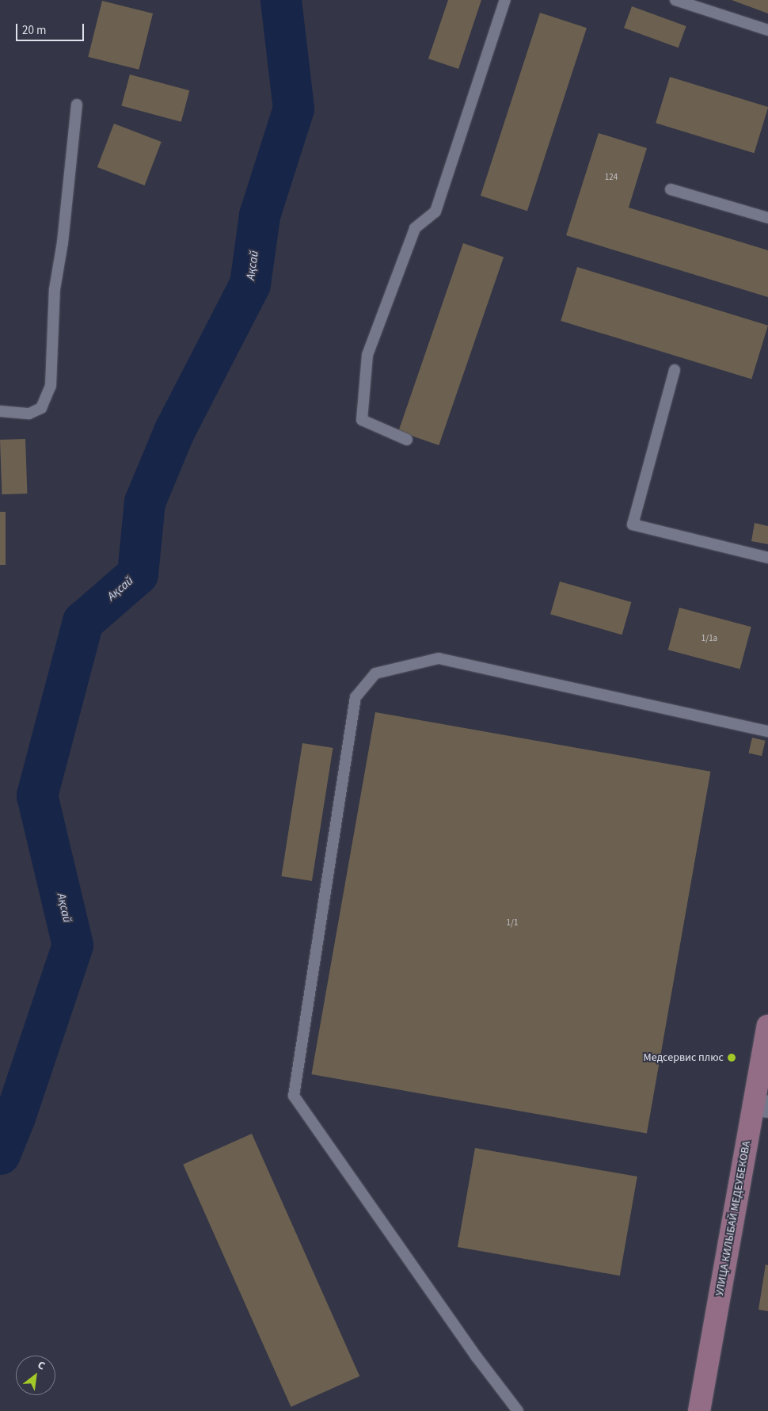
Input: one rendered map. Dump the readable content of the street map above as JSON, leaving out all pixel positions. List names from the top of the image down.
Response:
{
  "streets": {
    "main road": ["УЛИЦА КИЛЫБАЙ МЕДЕУБЕКОВА"]
  },
  "water": ["Ақсай"],
  "places": ["Медсервис плюс"],
  "house_numbers": ["124", "1/1а", "1/1"],
  "scale_bar": "20 m",
  "north": "top right"
}
